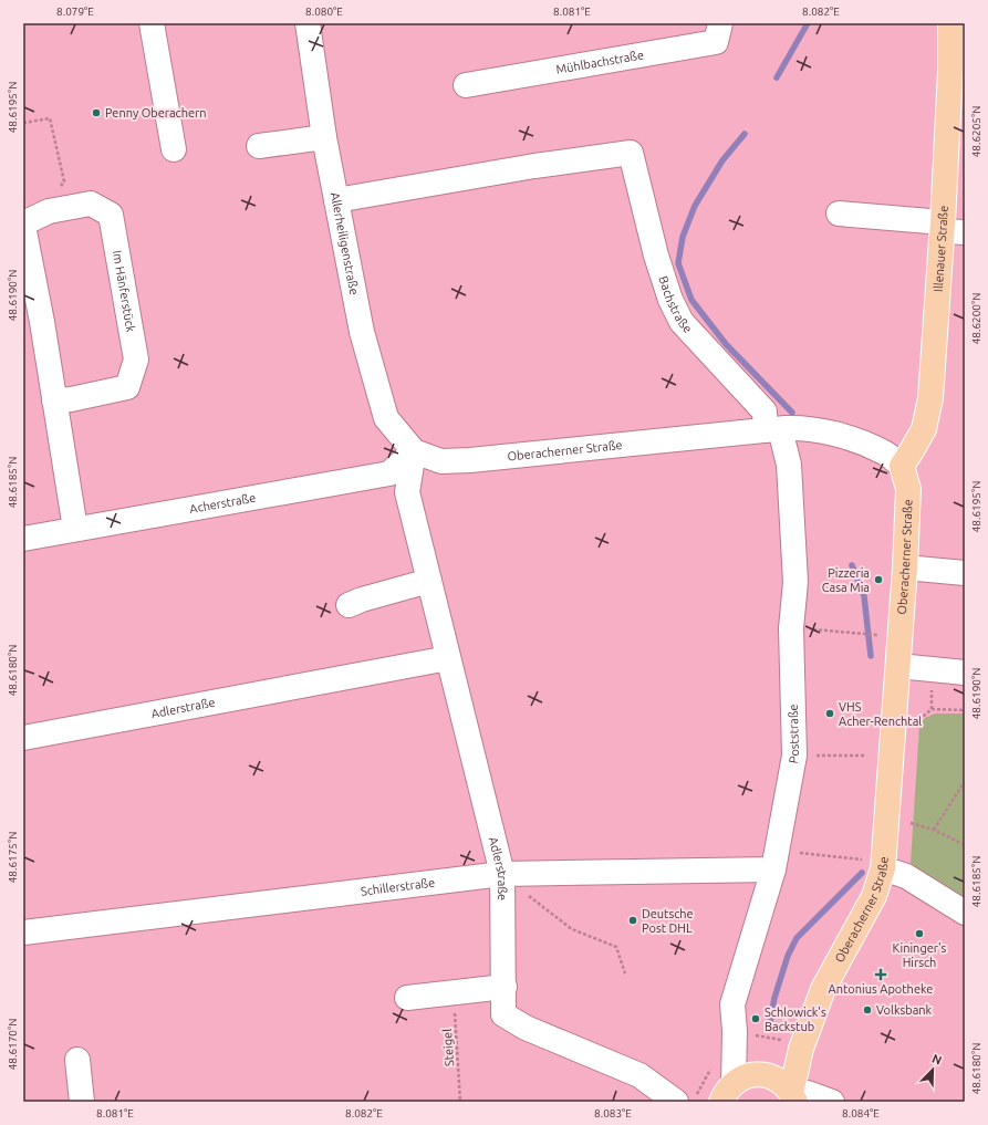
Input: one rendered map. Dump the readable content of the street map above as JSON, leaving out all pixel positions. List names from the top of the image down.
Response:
{
  "streets": {
    "main road": ["Illenauer Straße", "Oberacherner Straße"],
    "street": [
      "Mühlbachstraße",
      "Allerheiligenstraße",
      "Im Hänferstück",
      "Bachstraße",
      "Acherstraße",
      "Adlerstraße",
      "Poststraße",
      "Schillerstraße"
    ],
    "path": ["Steigel"]
  },
  "crossings": [
    ["Allerheiligenstraße", "Bachstraße"],
    ["Allerheiligenstraße", "Oberacherner Straße"],
    ["Allerheiligenstraße", "Acherstraße"],
    ["Allerheiligenstraße", "Adlerstraße"],
    ["Illenauer Straße", "Oberacherner Straße"],
    ["Im Hänferstück", "Acherstraße"],
    ["Bachstraße", "Oberacherner Straße"],
    ["Bachstraße", "Poststraße"],
    ["Oberacherner Straße", "Acherstraße"],
    ["Oberacherner Straße", "Adlerstraße"],
    ["Oberacherner Straße", "Poststraße"],
    ["Acherstraße", "Adlerstraße"],
    ["Adlerstraße", "Schillerstraße"],
    ["Poststraße", "Schillerstraße"]
  ],
  "places": {
    "other": [
      "Penny Oberachern",
      "Pizzeria Casa Mia",
      "VHS Acher-Renchtal",
      "Deutsche Post DHL",
      "Kininger's Hirsch",
      "Volksbank",
      "Schlowick's Backstub"
    ],
    "health": ["Antonius Apotheke"]
  },
  "north": "top right",
  "coordinates": [
    "8.079°E",
    "8.080°E",
    "8.081°E",
    "8.082°E",
    "48.6195°N",
    "48.6205°N",
    "48.6190°N",
    "48.6200°N",
    "48.6185°N",
    "48.6180°N",
    "48.6175°N",
    "48.6170°N",
    "8.083°E",
    "8.084°E"
  ]
}
